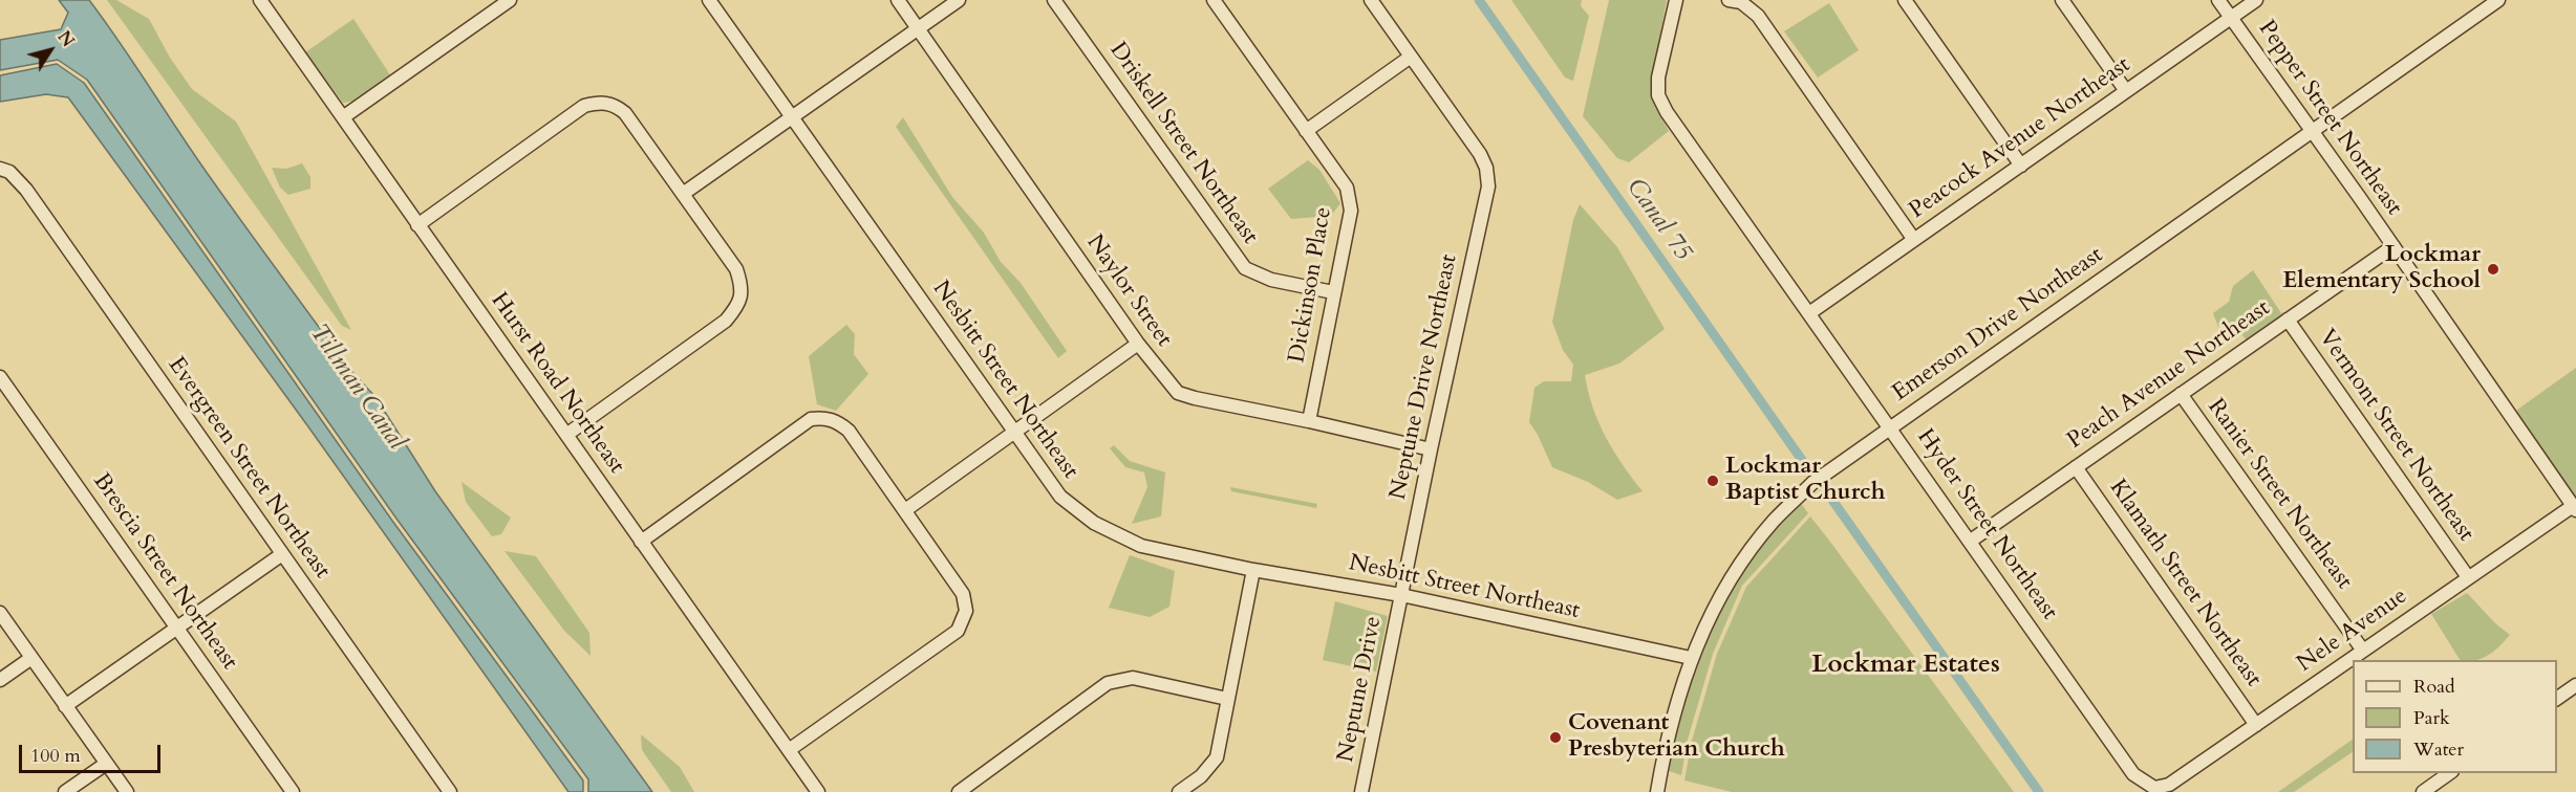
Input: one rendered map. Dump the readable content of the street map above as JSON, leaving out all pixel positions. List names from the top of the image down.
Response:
{
  "streets": {
    "street": [
      "Pepper Street Northeast",
      "Peacock Avenue Northeast",
      "Driskell Street Northeast",
      "Dickinson Place",
      "Naylor Street",
      "Emerson Drive Northeast",
      "Peach Avenue Northeast",
      "Neptune Drive Northeast",
      "Nesbitt Street Northeast",
      "Hurst Road Northeast",
      "Vermont Street Northeast",
      "Evergreen Street Northeast",
      "Ranier Street Northeast",
      "Hyder Street Northeast",
      "Brescia Street Northeast",
      "Klamath Street Northeast",
      "Nele Avenue",
      "Neptune Drive"
    ]
  },
  "crossings": [
    ["Pepper Street Northeast", "Peacock Avenue Northeast"],
    ["Pepper Street Northeast", "Emerson Drive Northeast"],
    ["Pepper Street Northeast", "Peach Avenue Northeast"],
    ["Pepper Street Northeast", "Nele Avenue"],
    ["Peacock Avenue Northeast", "Hyder Street Northeast"],
    ["Driskell Street Northeast", "Dickinson Place"],
    ["Dickinson Place", "Naylor Street"],
    ["Naylor Street", "Neptune Drive Northeast"],
    ["Emerson Drive Northeast", "Nesbitt Street Northeast"],
    ["Emerson Drive Northeast", "Hyder Street Northeast"],
    ["Peach Avenue Northeast", "Vermont Street Northeast"],
    ["Peach Avenue Northeast", "Ranier Street Northeast"],
    ["Peach Avenue Northeast", "Hyder Street Northeast"],
    ["Peach Avenue Northeast", "Klamath Street Northeast"],
    ["Neptune Drive Northeast", "Nesbitt Street Northeast"],
    ["Neptune Drive Northeast", "Neptune Drive"],
    ["Nesbitt Street Northeast", "Neptune Drive"],
    ["Vermont Street Northeast", "Nele Avenue"],
    ["Ranier Street Northeast", "Nele Avenue"],
    ["Hyder Street Northeast", "Nele Avenue"],
    ["Klamath Street Northeast", "Nele Avenue"]
  ],
  "districts": ["Lockmar Estates"],
  "water": ["Canal 75", "Tillman Canal"],
  "places": ["Lockmar Elementary School", "Lockmar Baptist Church", "Covenant Presbyterian Church"],
  "legend": ["Road", "Park", "Water"],
  "scale_bar": "100 m",
  "north": "top right"
}
